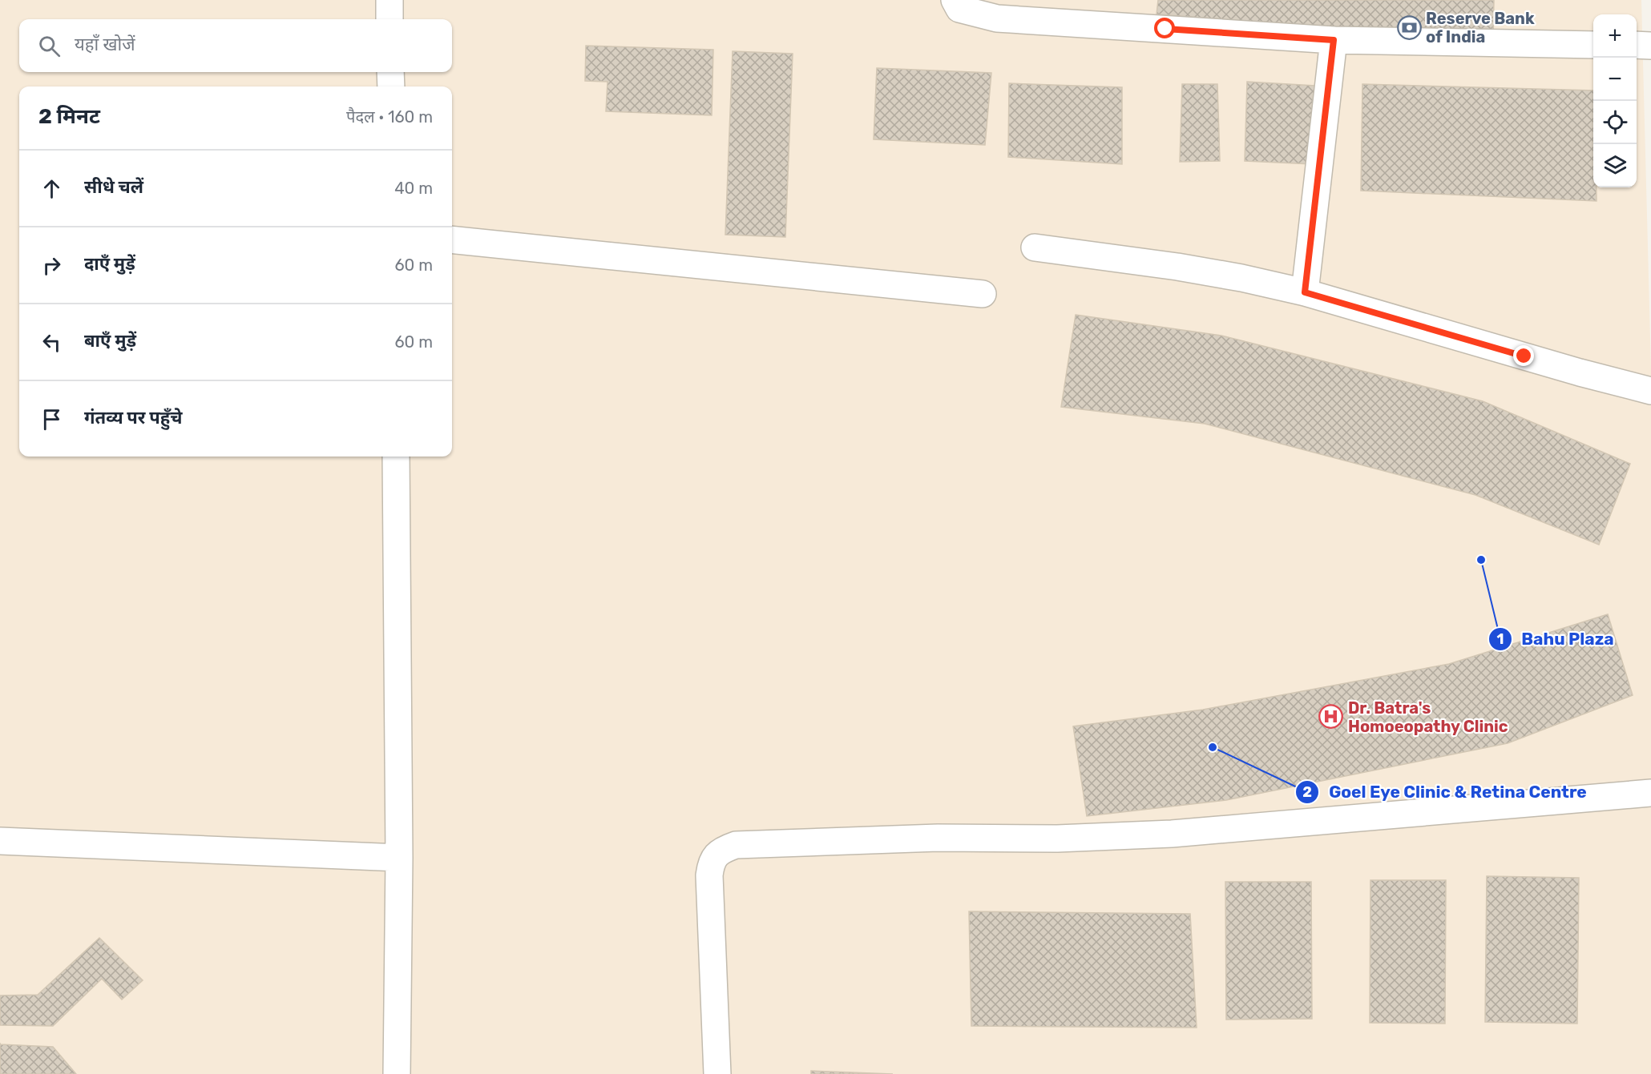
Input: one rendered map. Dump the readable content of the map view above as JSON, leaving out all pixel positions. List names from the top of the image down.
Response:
{
  "places": {
    "bank": ["Reserve Bank of India"],
    "other": ["Bahu Plaza", "Goel Eye Clinic & Retina Centre"],
    "hospital": ["Dr. Batra's Homoeopathy Clinic"]
  },
  "page": {
    "map_buttons": ["+", "−"],
    "search": "यहाँ खोजें",
    "heading": ["2 मिनट", "पैदल · 160 m"],
    "list": [
      ["सीधे चलें", "40 m"],
      ["दाएँ मुड़ें", "60 m"],
      ["बाएँ मुड़ें", "60 m"],
      "गंतव्य पर पहुँचे"
    ]
  }
}
